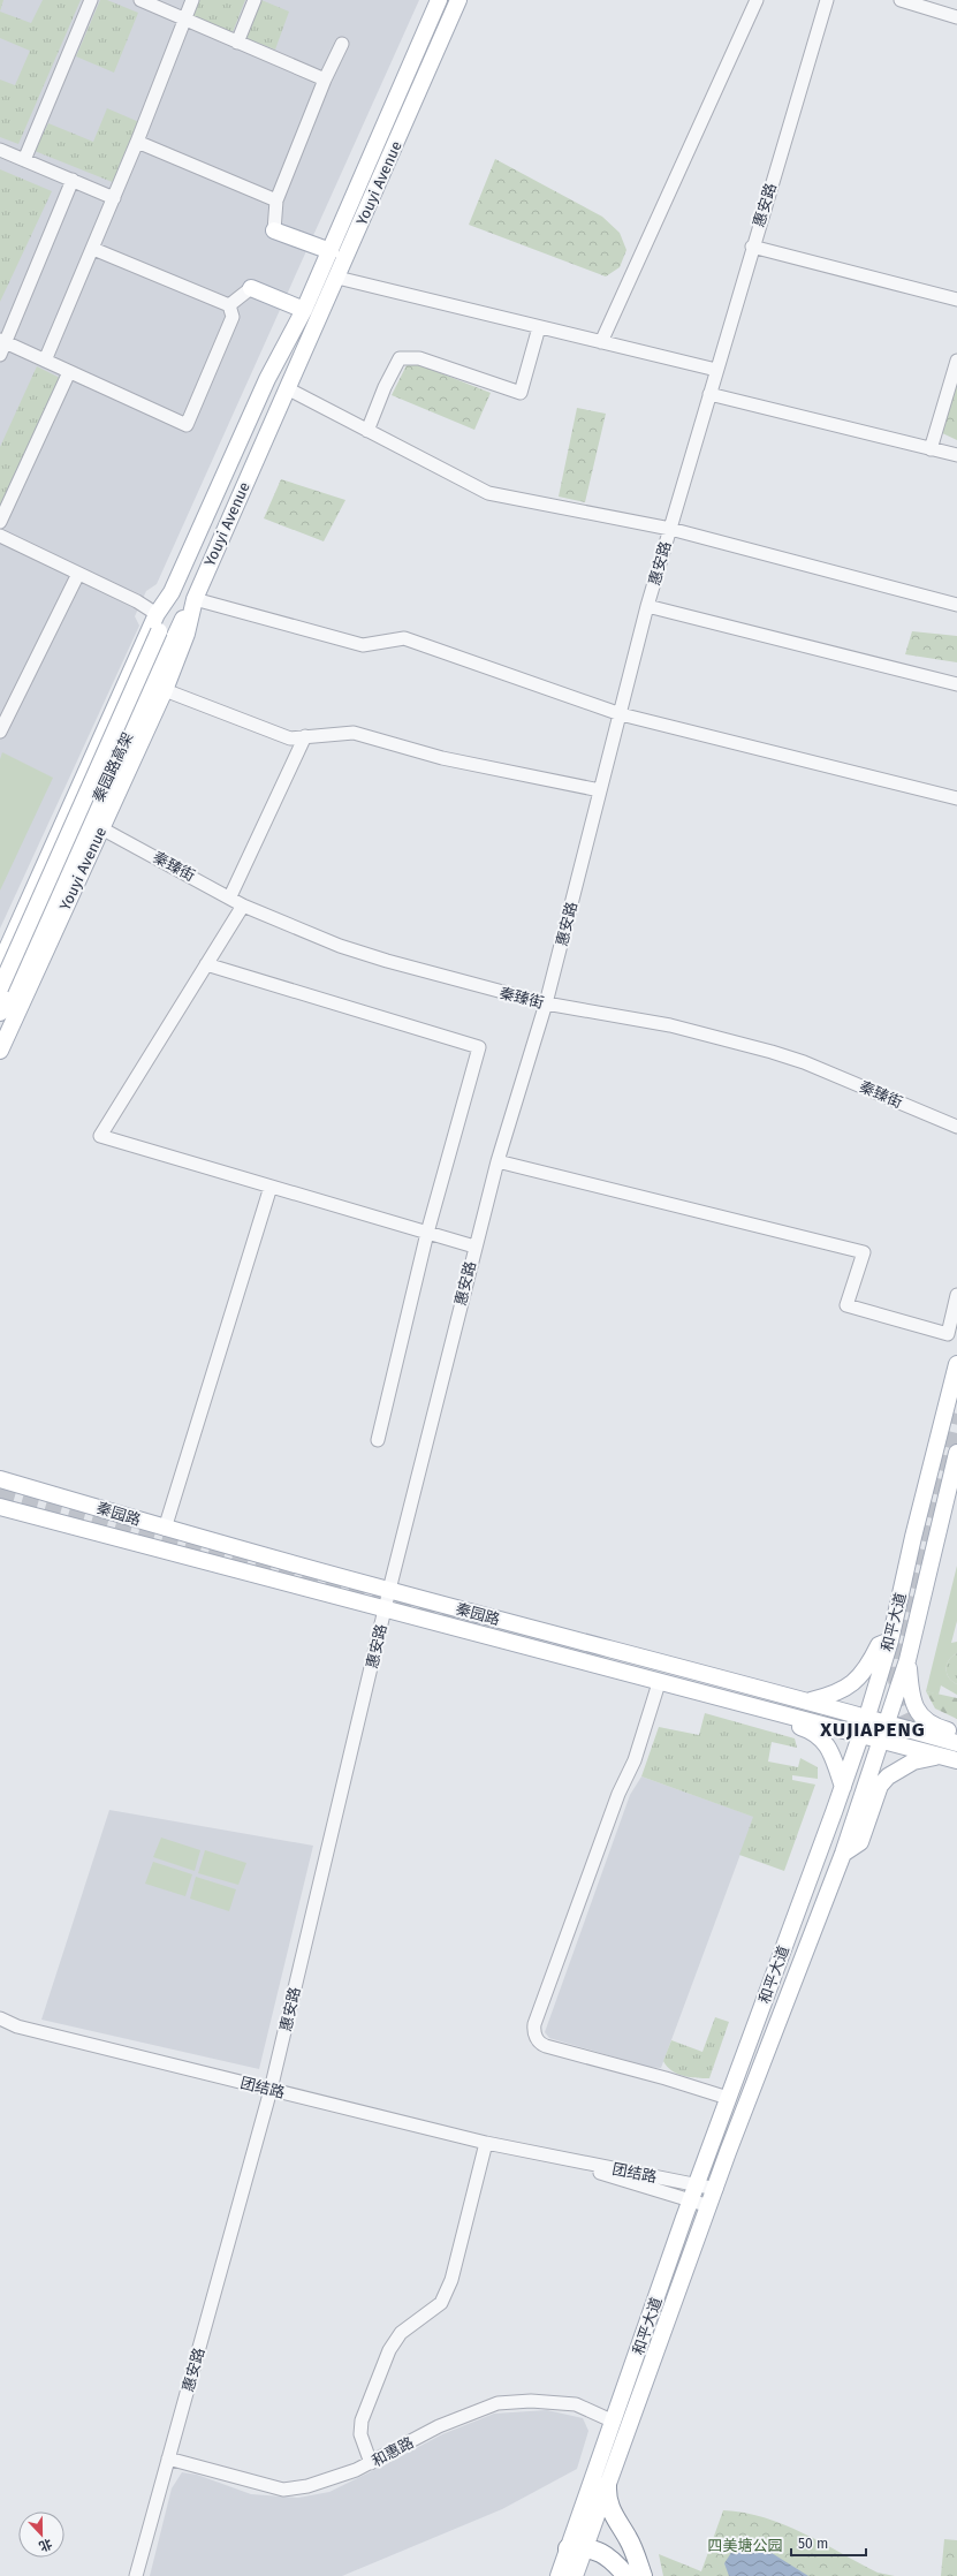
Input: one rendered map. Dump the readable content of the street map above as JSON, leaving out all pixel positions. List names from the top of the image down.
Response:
{
  "streets": {
    "main road": [
      "Youyi Avenue",
      "秦园路高架",
      "秦园路",
      "和平大道"
    ],
    "street": [
      "惠安路",
      "秦臻街",
      "团结路",
      "和惠路"
    ]
  },
  "crossings": [
    ["Youyi Avenue", "秦园路高架"],
    ["Youyi Avenue", "秦臻街"],
    ["惠安路", "秦臻街"],
    ["惠安路", "秦园路"],
    ["惠安路", "团结路"],
    ["惠安路", "和惠路"],
    ["秦园路", "和平大道"],
    ["和平大道", "团结路"],
    ["和平大道", "和惠路"]
  ],
  "districts": ["XUJIAPENG"],
  "parks": ["四美塘公园"],
  "scale_bar": "50 m",
  "north": "bottom"
}
